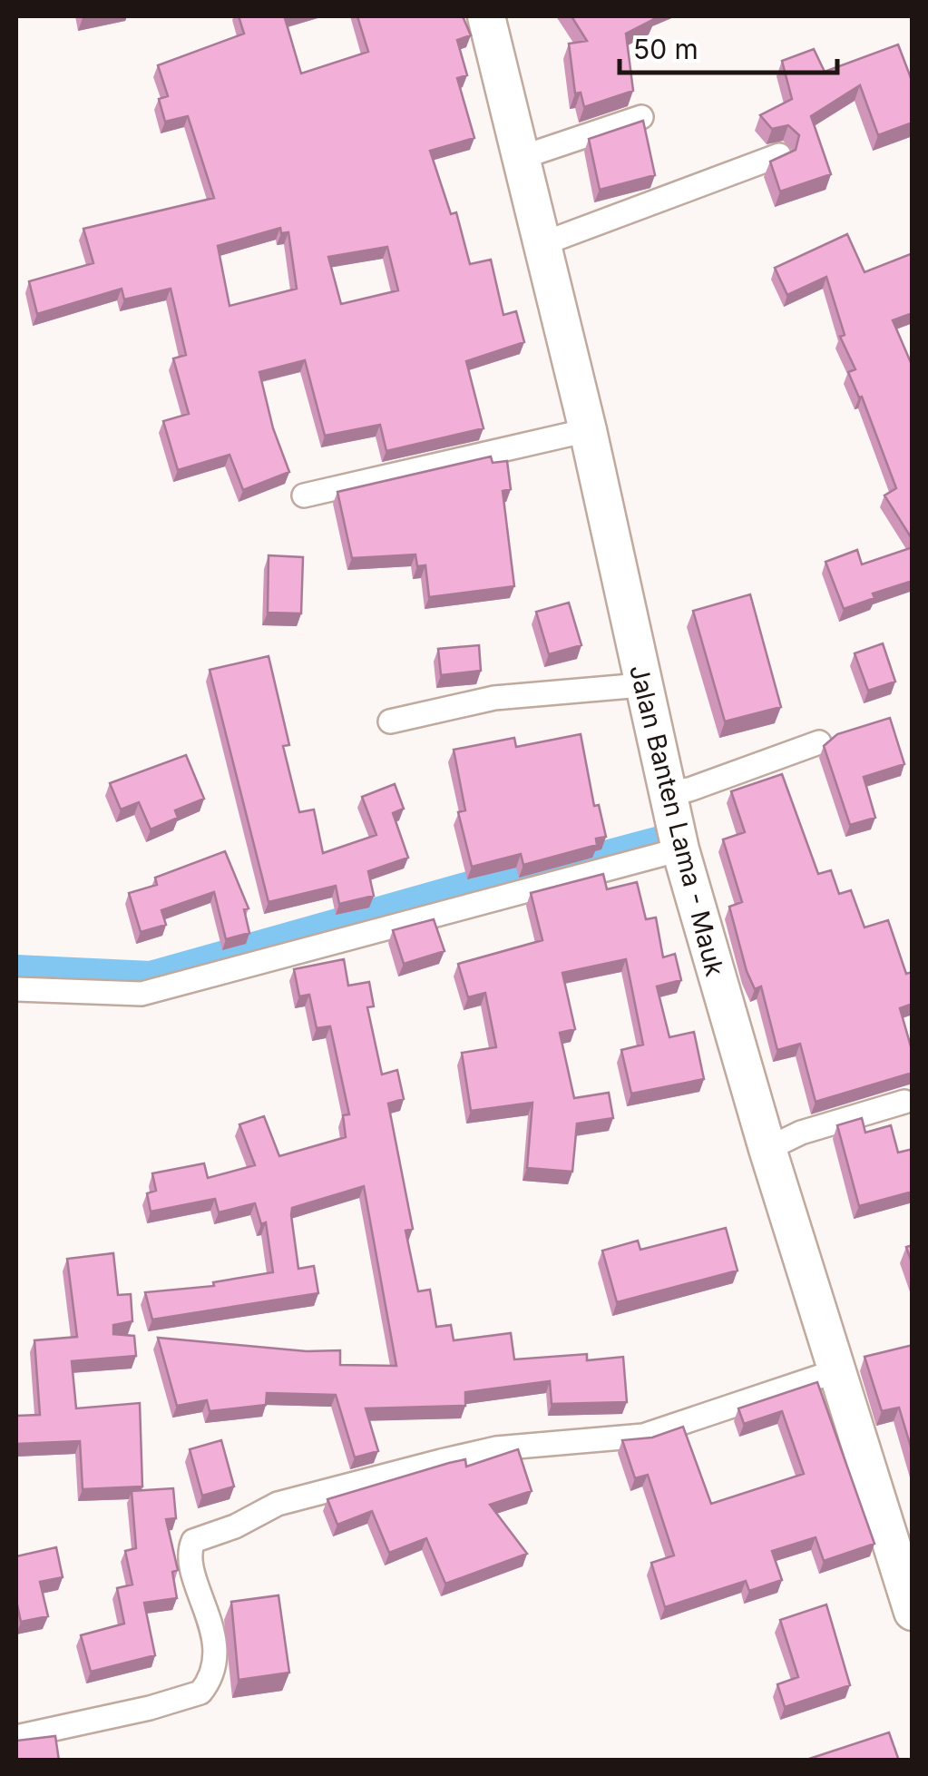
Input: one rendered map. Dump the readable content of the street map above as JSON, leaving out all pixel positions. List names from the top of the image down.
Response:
{
  "streets": {
    "main road": ["Jalan Banten Lama - Mauk"]
  },
  "scale_bar": "50 m"
}
